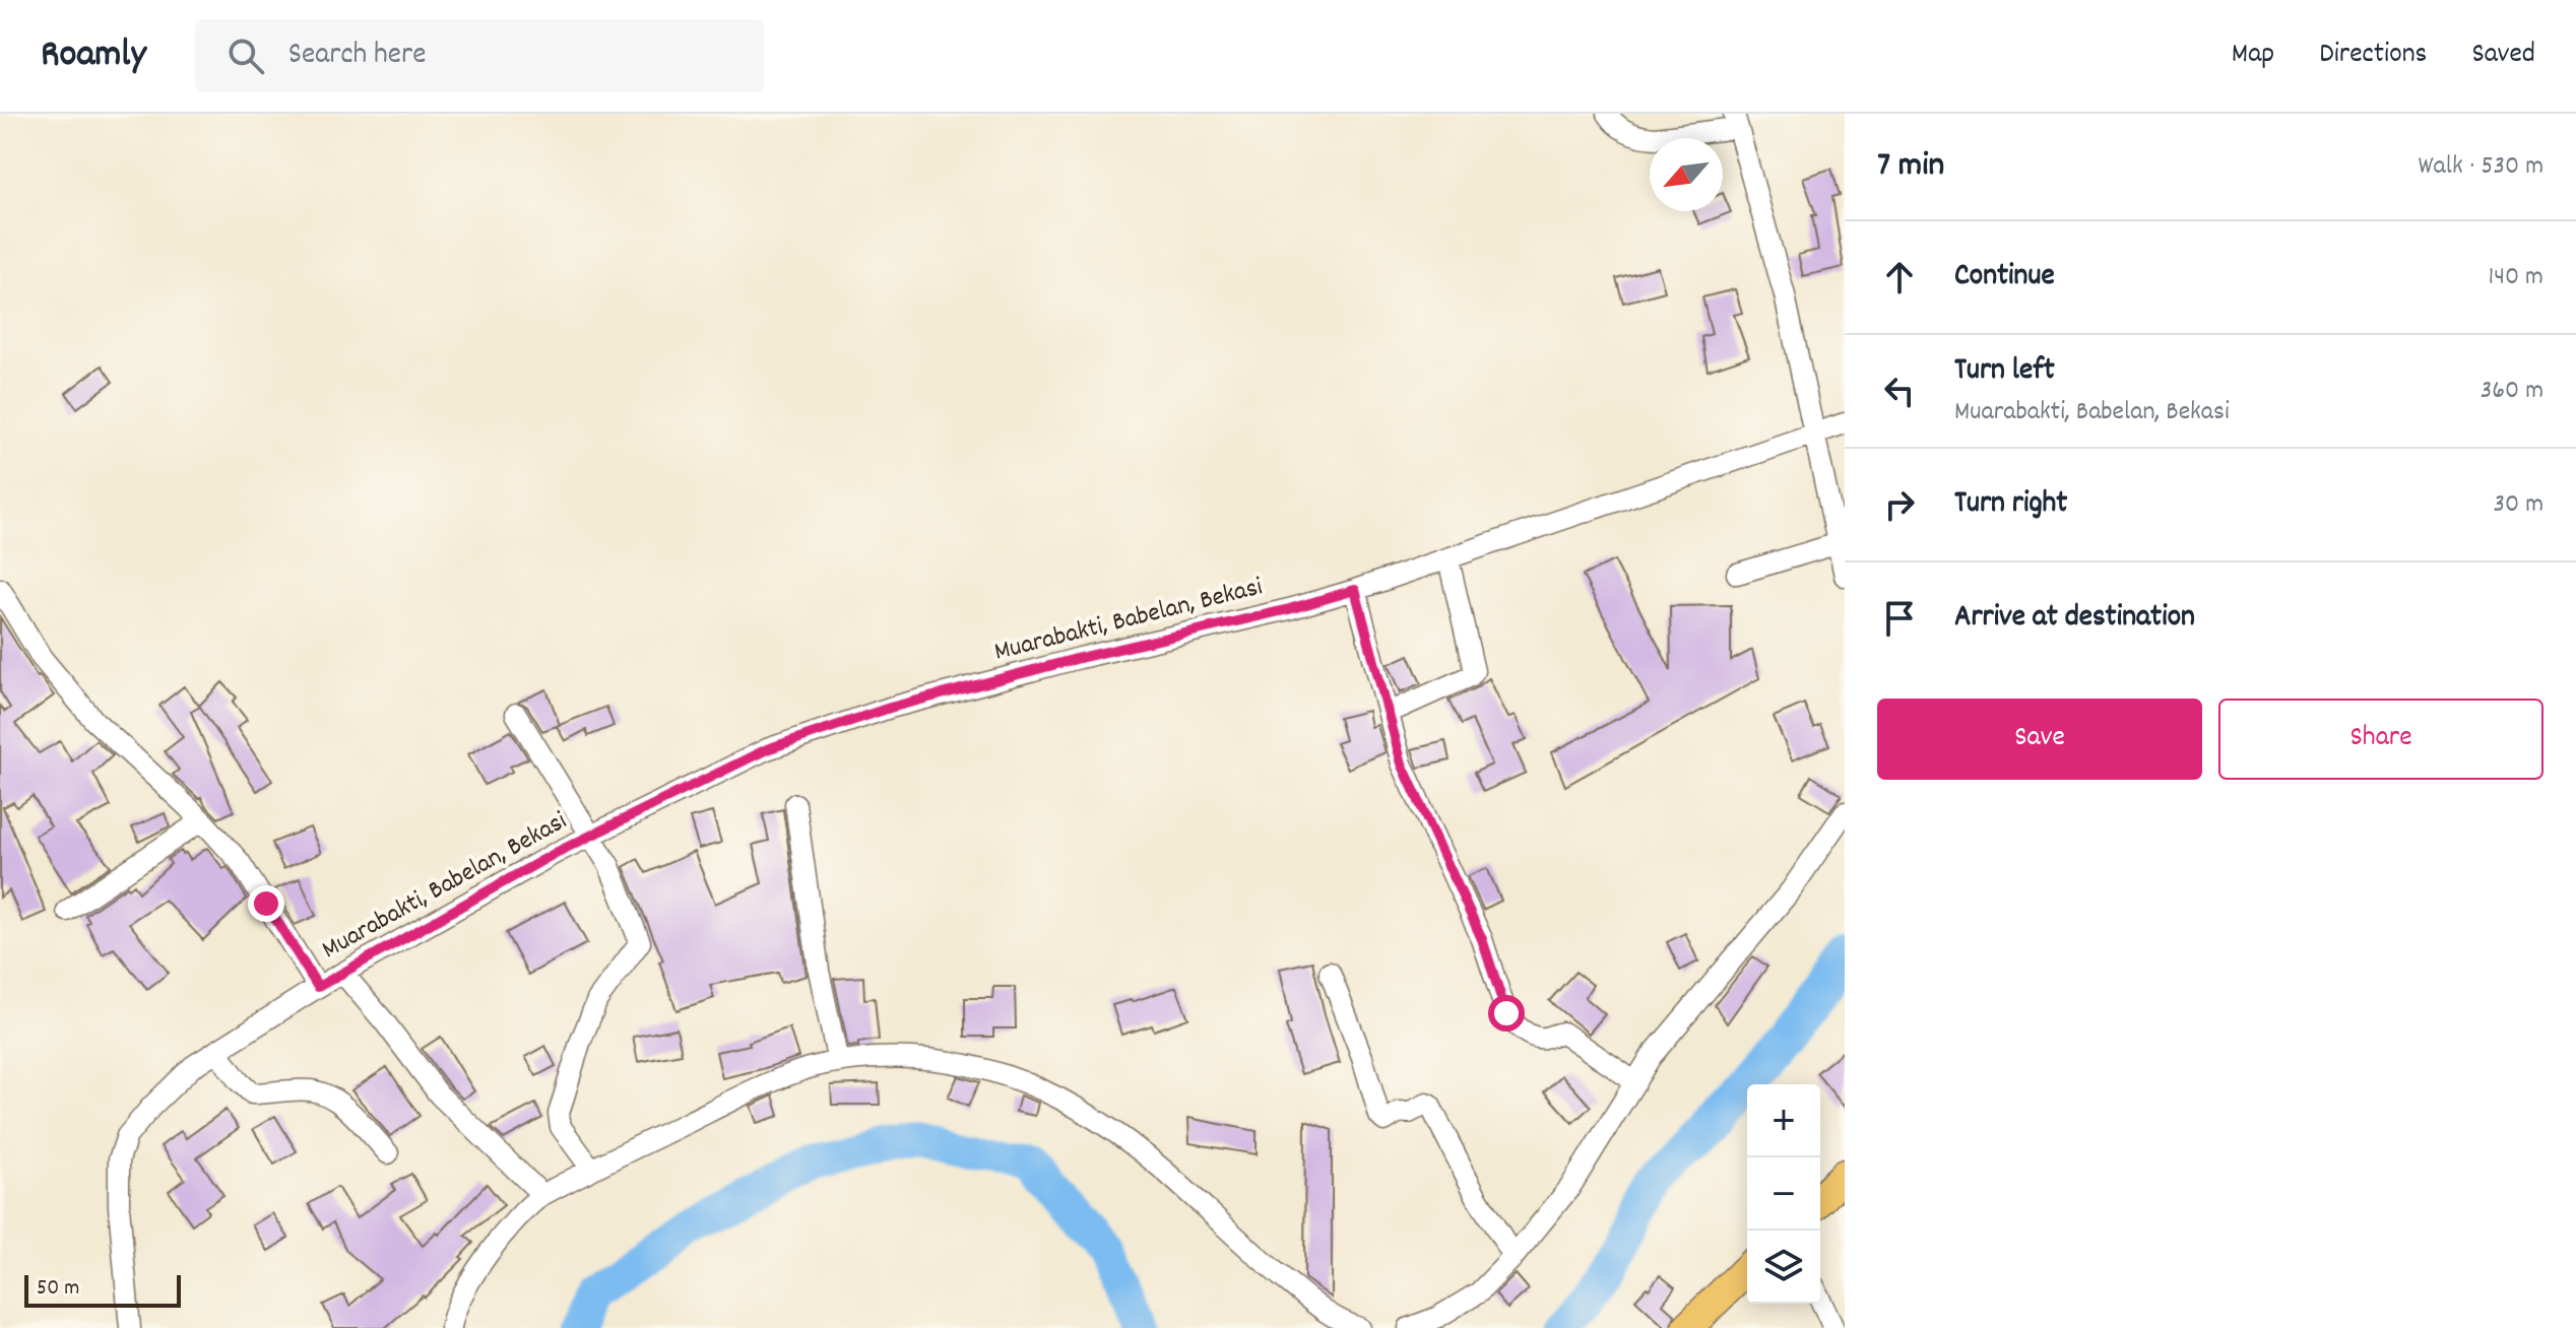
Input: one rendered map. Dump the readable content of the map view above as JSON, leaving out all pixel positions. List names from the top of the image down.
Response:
{
  "streets": {
    "street": ["Muarabakti, Babelan, Bekasi"]
  },
  "scale_bar": "50 m",
  "north": "bottom left",
  "page": {
    "header": "Roamly",
    "search": "Search here",
    "nav": ["Map", "Directions", "Saved"],
    "heading": ["7 min", "Walk · 530 m"],
    "list": [
      ["Continue", "140 m"],
      ["Turn left", "Muarabakti, Babelan, Bekasi", "360 m"],
      ["Turn right", "30 m"],
      "Arrive at destination"
    ],
    "buttons": ["Save", "Share"],
    "map_buttons": ["+", "−"],
    "scale": "50 m"
  }
}
